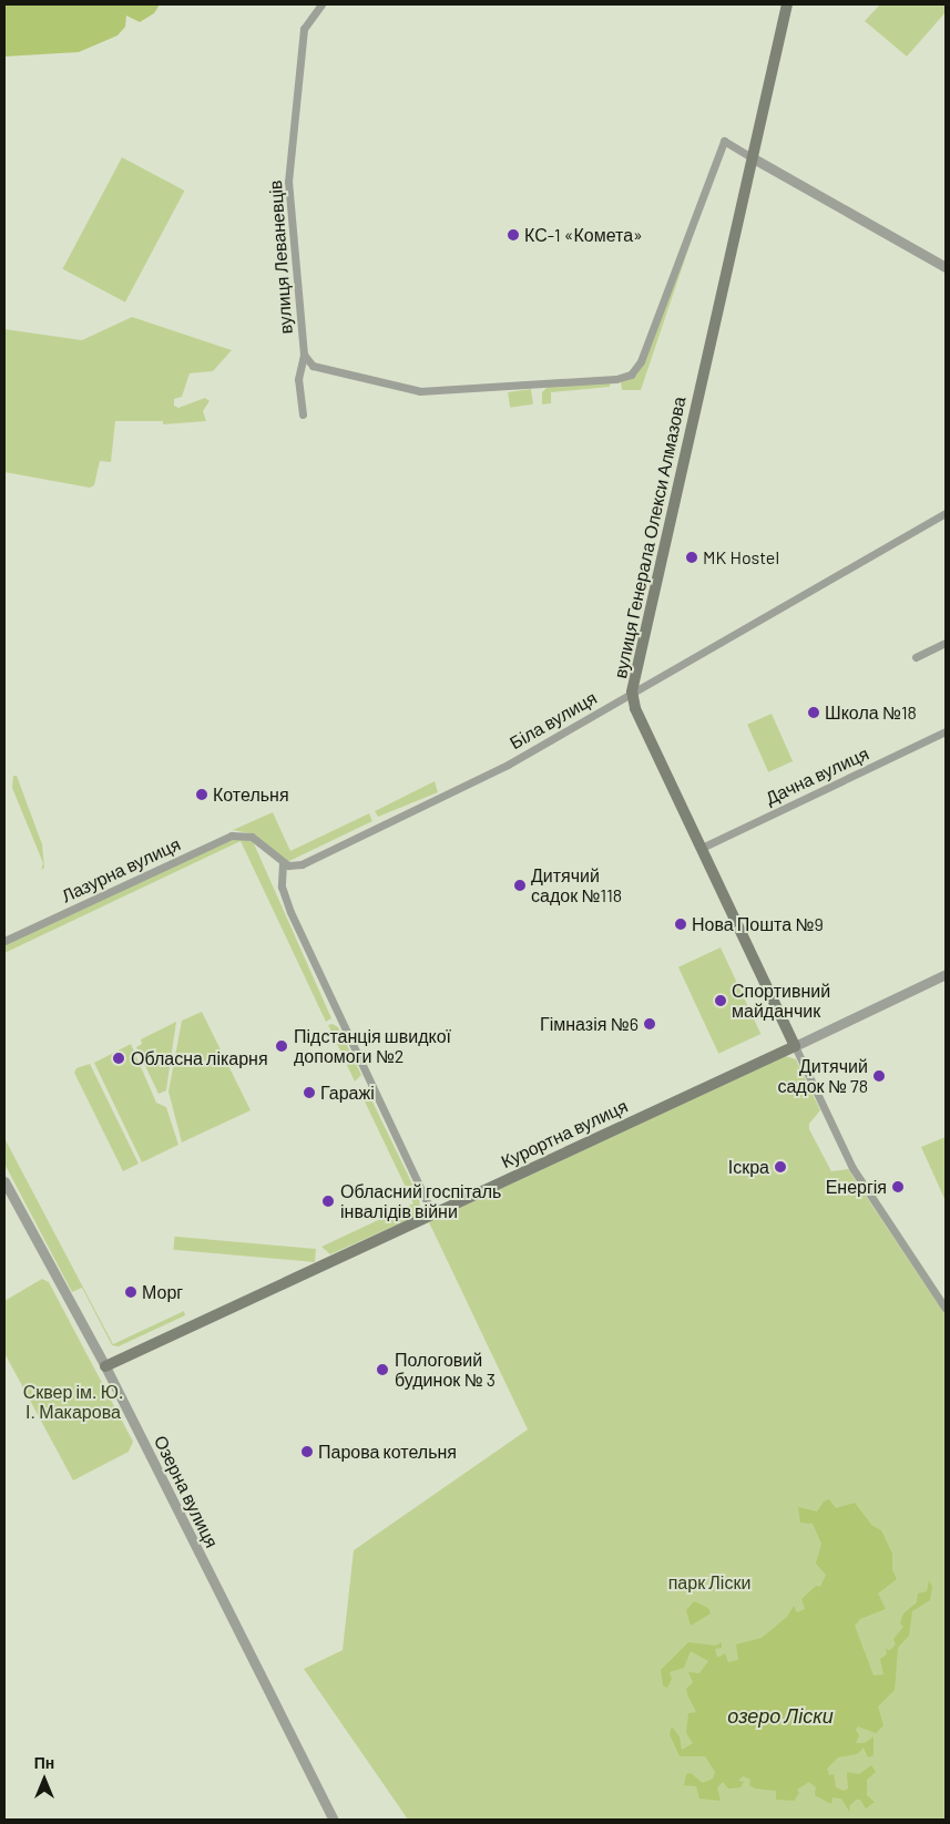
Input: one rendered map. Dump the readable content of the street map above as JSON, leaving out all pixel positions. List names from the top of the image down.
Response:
{
  "streets": {
    "main road": ["вулиця Генерала Олекси Алмазова", "Курортна вулиця"],
    "street": [
      "вулиця Леваневців",
      "Біла вулиця",
      "Дачна вулиця",
      "Лазурна вулиця",
      "Озерна вулиця"
    ]
  },
  "crossings": [
    ["вулиця Генерала Олекси Алмазова", "Біла вулиця"],
    ["вулиця Генерала Олекси Алмазова", "Дачна вулиця"],
    ["вулиця Генерала Олекси Алмазова", "Курортна вулиця"],
    ["Біла вулиця", "Лазурна вулиця"],
    ["Курортна вулиця", "Озерна вулиця"]
  ],
  "water": ["озеро Ліски"],
  "parks": ["Сквер ім. Ю. І. Макарова", "парк Ліски"],
  "places": [
    "КС-1 «Комета»",
    "MK Hostel",
    "Школа №18",
    "Котельня",
    "Дитячий садок №118",
    "Нова Пошта №9",
    "Спортивний майданчик",
    "Гімназія №6",
    "Підстанція швидкої допомоги №2",
    "Обласна лікарня",
    "Дитячий садок № 78",
    "Гаражі",
    "Іскра",
    "Енергія",
    "Обласний госпіталь інвалідів війни",
    "Морг",
    "Пологовий будинок № 3",
    "Парова котельня"
  ],
  "north": "top"
}
